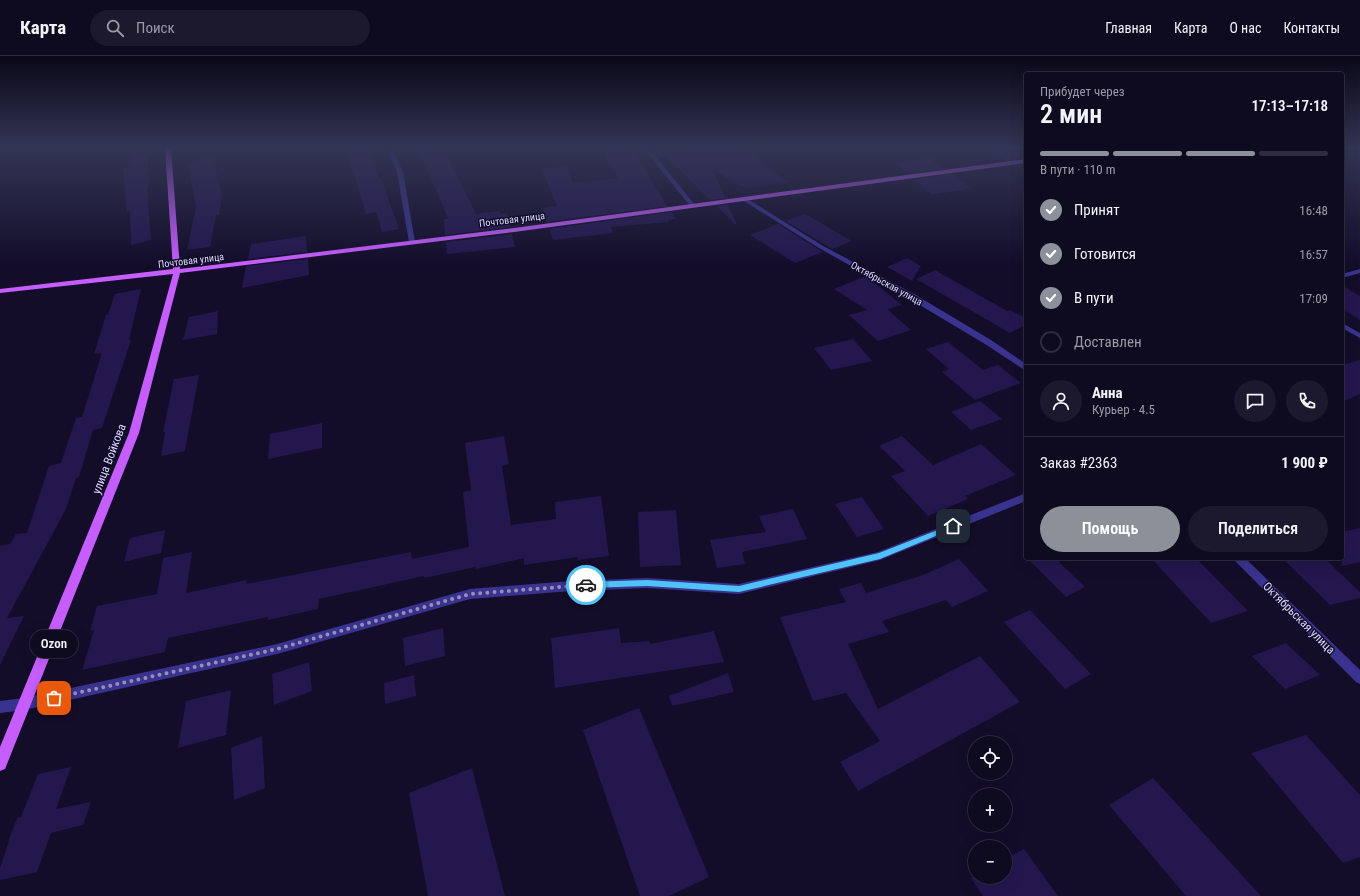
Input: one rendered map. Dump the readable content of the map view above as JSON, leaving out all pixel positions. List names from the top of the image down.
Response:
{
  "streets": {
    "main road": ["Почтовая улица", "улица Войкова"],
    "street": ["Октябрьская улица"]
  },
  "crossings": [
    ["Почтовая улица", "Октябрьская улица"],
    ["Почтовая улица", "улица Войкова"]
  ],
  "places": ["Ozon"],
  "page": {
    "header": "Карта",
    "search": "Поиск",
    "nav": [
      "Главная",
      "Карта",
      "О нас",
      "Контакты"
    ],
    "heading": ["2 мин", "Прибудет через", "17:13–17:18"],
    "panel": [
      "Анна",
      "Курьер · 4.5",
      "Заказ #2363",
      "1 900 ₽"
    ],
    "bar": "В пути · 110 m",
    "list": [
      ["Принят", "16:48"],
      ["Готовится", "16:57"],
      ["В пути", "17:09"],
      "Доставлен"
    ],
    "buttons": ["Помощь", "Поделиться"],
    "bubble": "Ozon",
    "map_buttons": ["+", "−"]
  }
}
